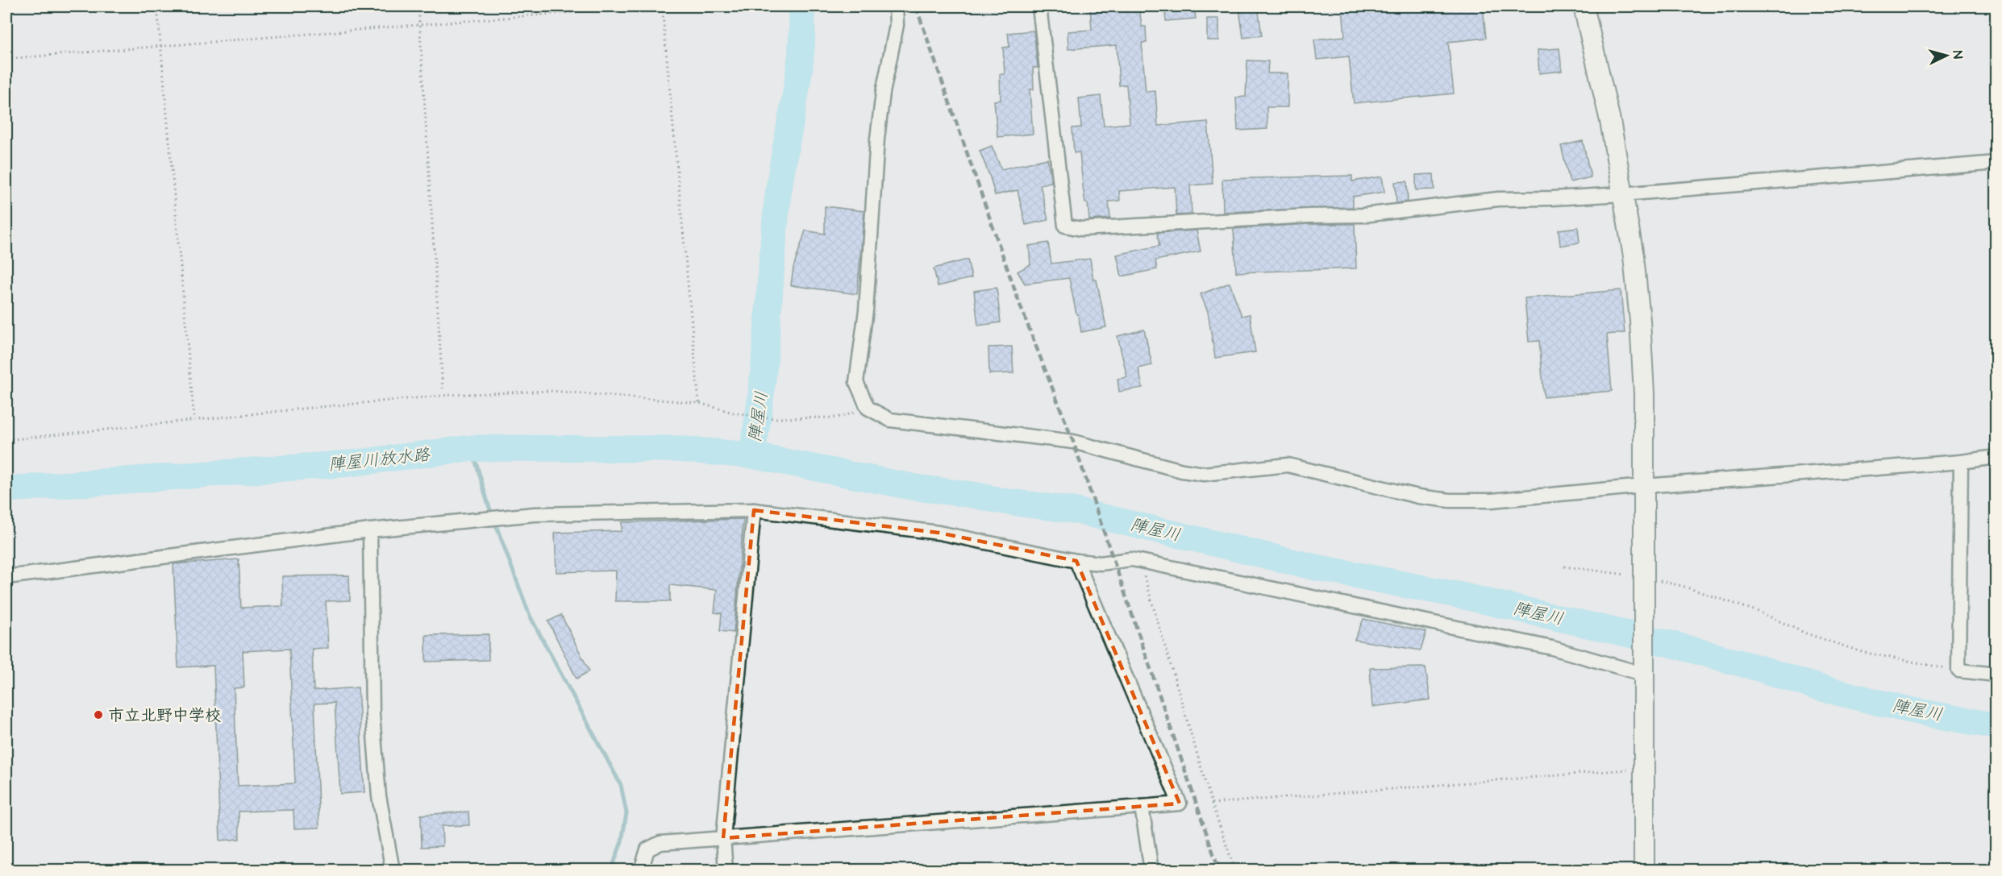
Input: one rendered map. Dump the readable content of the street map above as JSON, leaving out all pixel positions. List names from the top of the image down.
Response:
{
  "water": ["陣屋川", "陣屋川放水路"],
  "places": ["市立北野中学校"],
  "north": "right"
}
